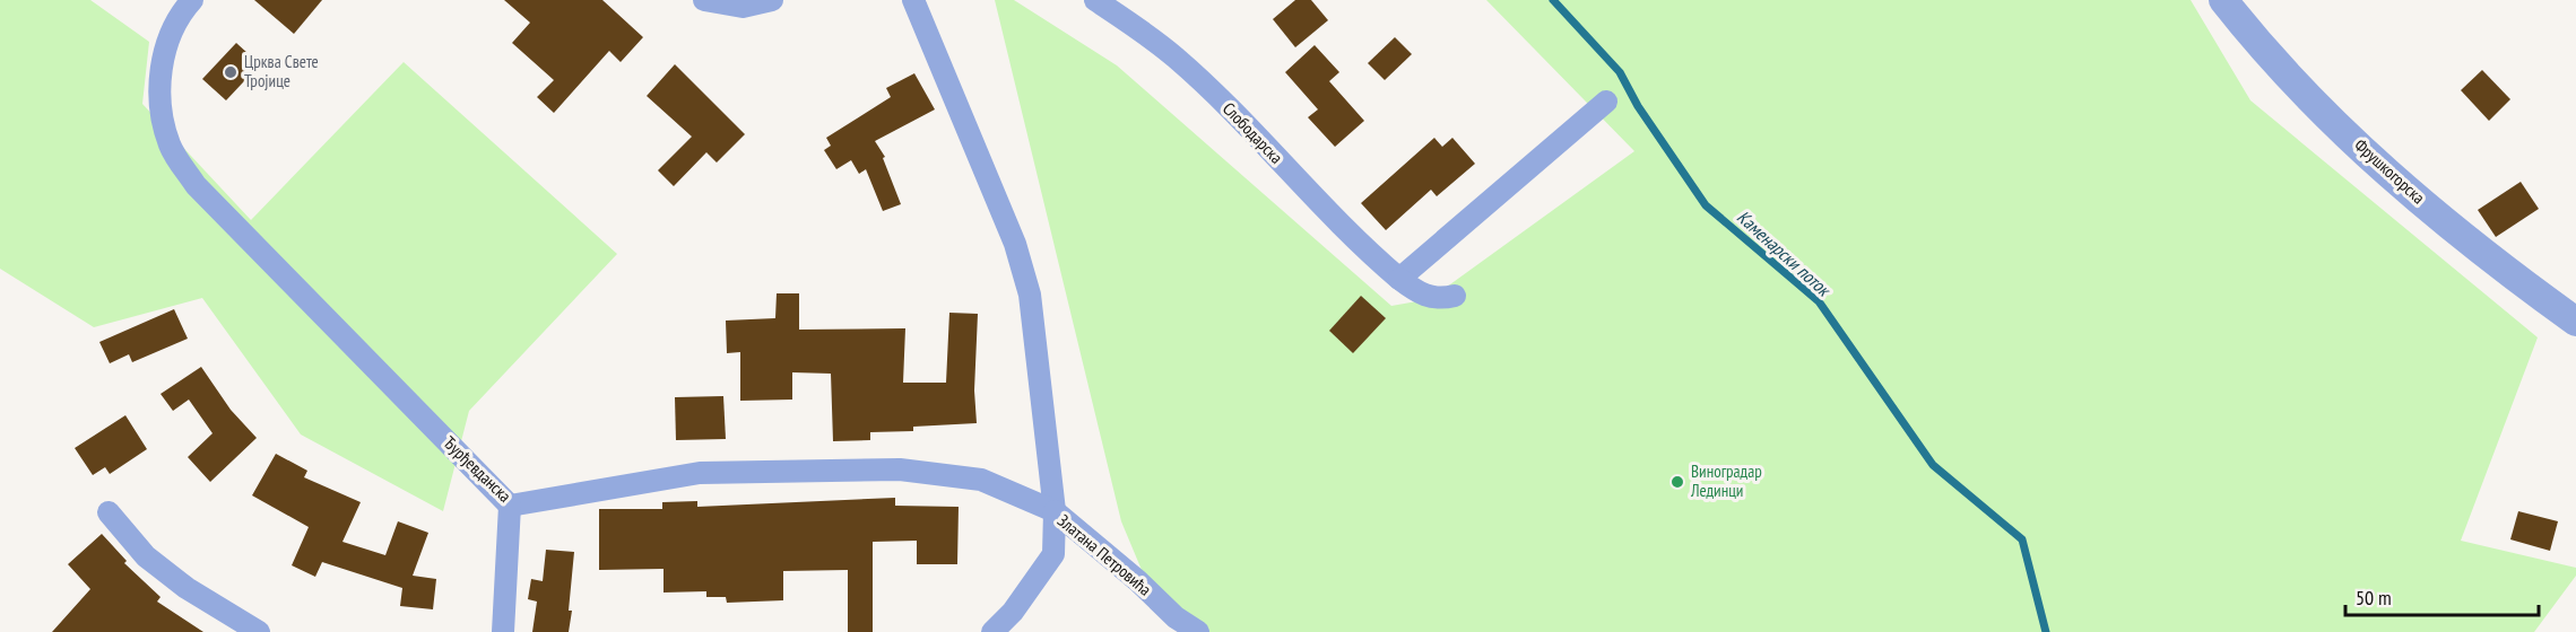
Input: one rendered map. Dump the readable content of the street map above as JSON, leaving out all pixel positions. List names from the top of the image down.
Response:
{
  "streets": {
    "street": [
      "Слободарска",
      "Фрушкогорска",
      "Ђурђевданска",
      "Златана Петровића"
    ]
  },
  "crossings": [
    ["Ђурђевданска", "Златана Петровића"]
  ],
  "water": ["Каменарски поток"],
  "places": ["Црква Свете Тројице", "Виноградар Лединци"],
  "scale_bar": "50 m"
}
